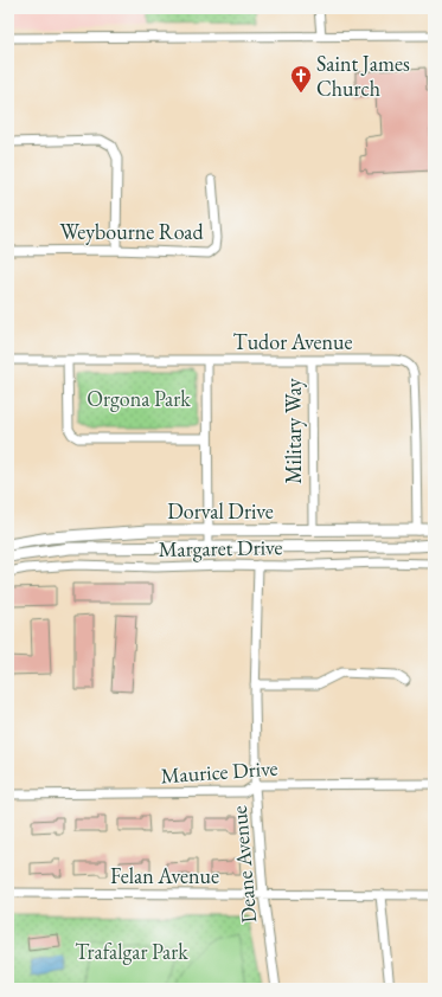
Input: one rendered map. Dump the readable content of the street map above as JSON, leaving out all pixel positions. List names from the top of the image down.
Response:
{
  "streets": {
    "main road": ["Dorval Drive"],
    "street": [
      "Weybourne Road",
      "Tudor Avenue",
      "Military Way",
      "Margaret Drive",
      "Maurice Drive",
      "Deane Avenue",
      "Felan Avenue"
    ]
  },
  "crossings": [
    ["Tudor Avenue", "Military Way"],
    ["Tudor Avenue", "Dorval Drive"],
    ["Military Way", "Dorval Drive"],
    ["Margaret Drive", "Deane Avenue"],
    ["Maurice Drive", "Deane Avenue"],
    ["Deane Avenue", "Felan Avenue"]
  ],
  "parks": ["Orgona Park", "Trafalgar Park"],
  "places": {
    "church": ["Saint James Church"]
  }
}
